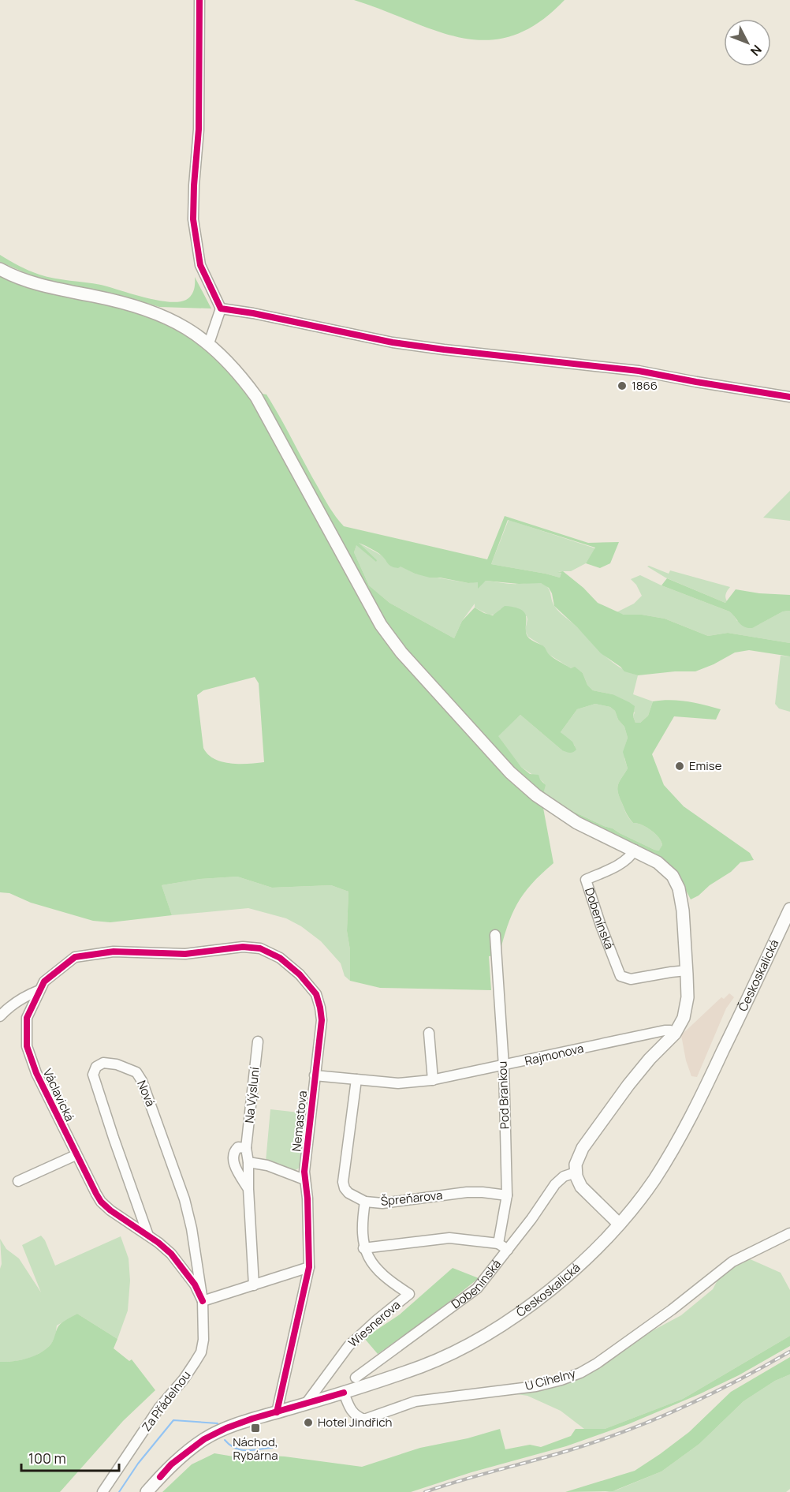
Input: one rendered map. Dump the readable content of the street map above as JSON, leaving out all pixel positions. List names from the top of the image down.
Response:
{
  "streets": {
    "main road": ["Českoskalická"],
    "street": [
      "Dobenínská",
      "Rajmonova",
      "Nová",
      "Václavická",
      "Na Výsluní",
      "Pod Brankou",
      "Nemastova",
      "Špreňarova",
      "Wiesnerova",
      "U Cihelny",
      "Za Přádelnou"
    ]
  },
  "crossings": [
    ["Českoskalická", "Nemastova"],
    ["Českoskalická", "Wiesnerova"],
    ["Českoskalická", "U Cihelny"],
    ["Rajmonova", "Pod Brankou"],
    ["Rajmonova", "Nemastova"],
    ["Rajmonova", "Špreňarova"],
    ["Nová", "Václavická"],
    ["Nová", "Za Přádelnou"],
    ["Václavická", "Nemastova"],
    ["Václavická", "Za Přádelnou"],
    ["Pod Brankou", "Špreňarova"]
  ],
  "places": {
    "other": ["1866", "Emise", "Hotel Jindřich"],
    "transit": ["Náchod, Rybárna"]
  },
  "scale_bar": "100 m",
  "north": "bottom right"
}
